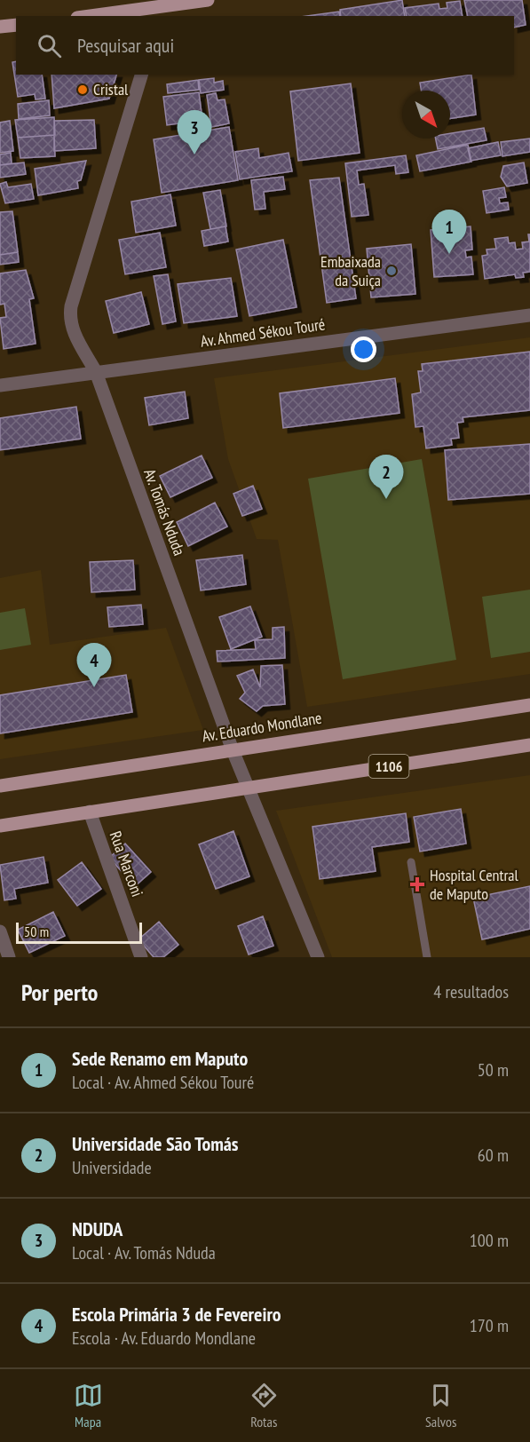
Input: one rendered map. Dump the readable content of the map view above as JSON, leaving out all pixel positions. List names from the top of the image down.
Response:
{
  "streets": {
    "main road": ["Av. Eduardo Mondlane", "1106"],
    "street": ["Av. Ahmed Sékou Touré", "Av. Tomás Nduda", "Rua Marconi"]
  },
  "crossings": [
    ["Av. Ahmed Sékou Touré", "Av. Tomás Nduda"],
    ["Av. Tomás Nduda", "Av. Eduardo Mondlane"],
    ["Av. Tomás Nduda", "1106"],
    ["1106", "Rua Marconi"]
  ],
  "places": {
    "other": ["Cristal", "Embaixada da Suiça"],
    "health": ["Hospital Central de Maputo"]
  },
  "scale_bar": "50 m",
  "north": "bottom right",
  "page": {
    "search": "Pesquisar aqui",
    "pins": [
      "3",
      "1",
      "2",
      "4"
    ],
    "scale": "50 m",
    "heading": ["Por perto", "4 resultados"],
    "list": [
      {
        "mark": "1",
        "name": "Sede Renamo em Maputo",
        "note": "Local · Av. Ahmed Sékou Touré",
        "value": "50 m"
      },
      {
        "mark": "2",
        "name": "Universidade São Tomás",
        "note": "Universidade",
        "value": "60 m"
      },
      {
        "mark": "3",
        "name": "NDUDA",
        "note": "Local · Av. Tomás Nduda",
        "value": "100 m"
      },
      {
        "mark": "4",
        "name": "Escola Primária 3 de Fevereiro",
        "note": "Escola · Av. Eduardo Mondlane",
        "value": "170 m"
      }
    ],
    "nav": ["Mapa", "Rotas", "Salvos"]
  }
}
